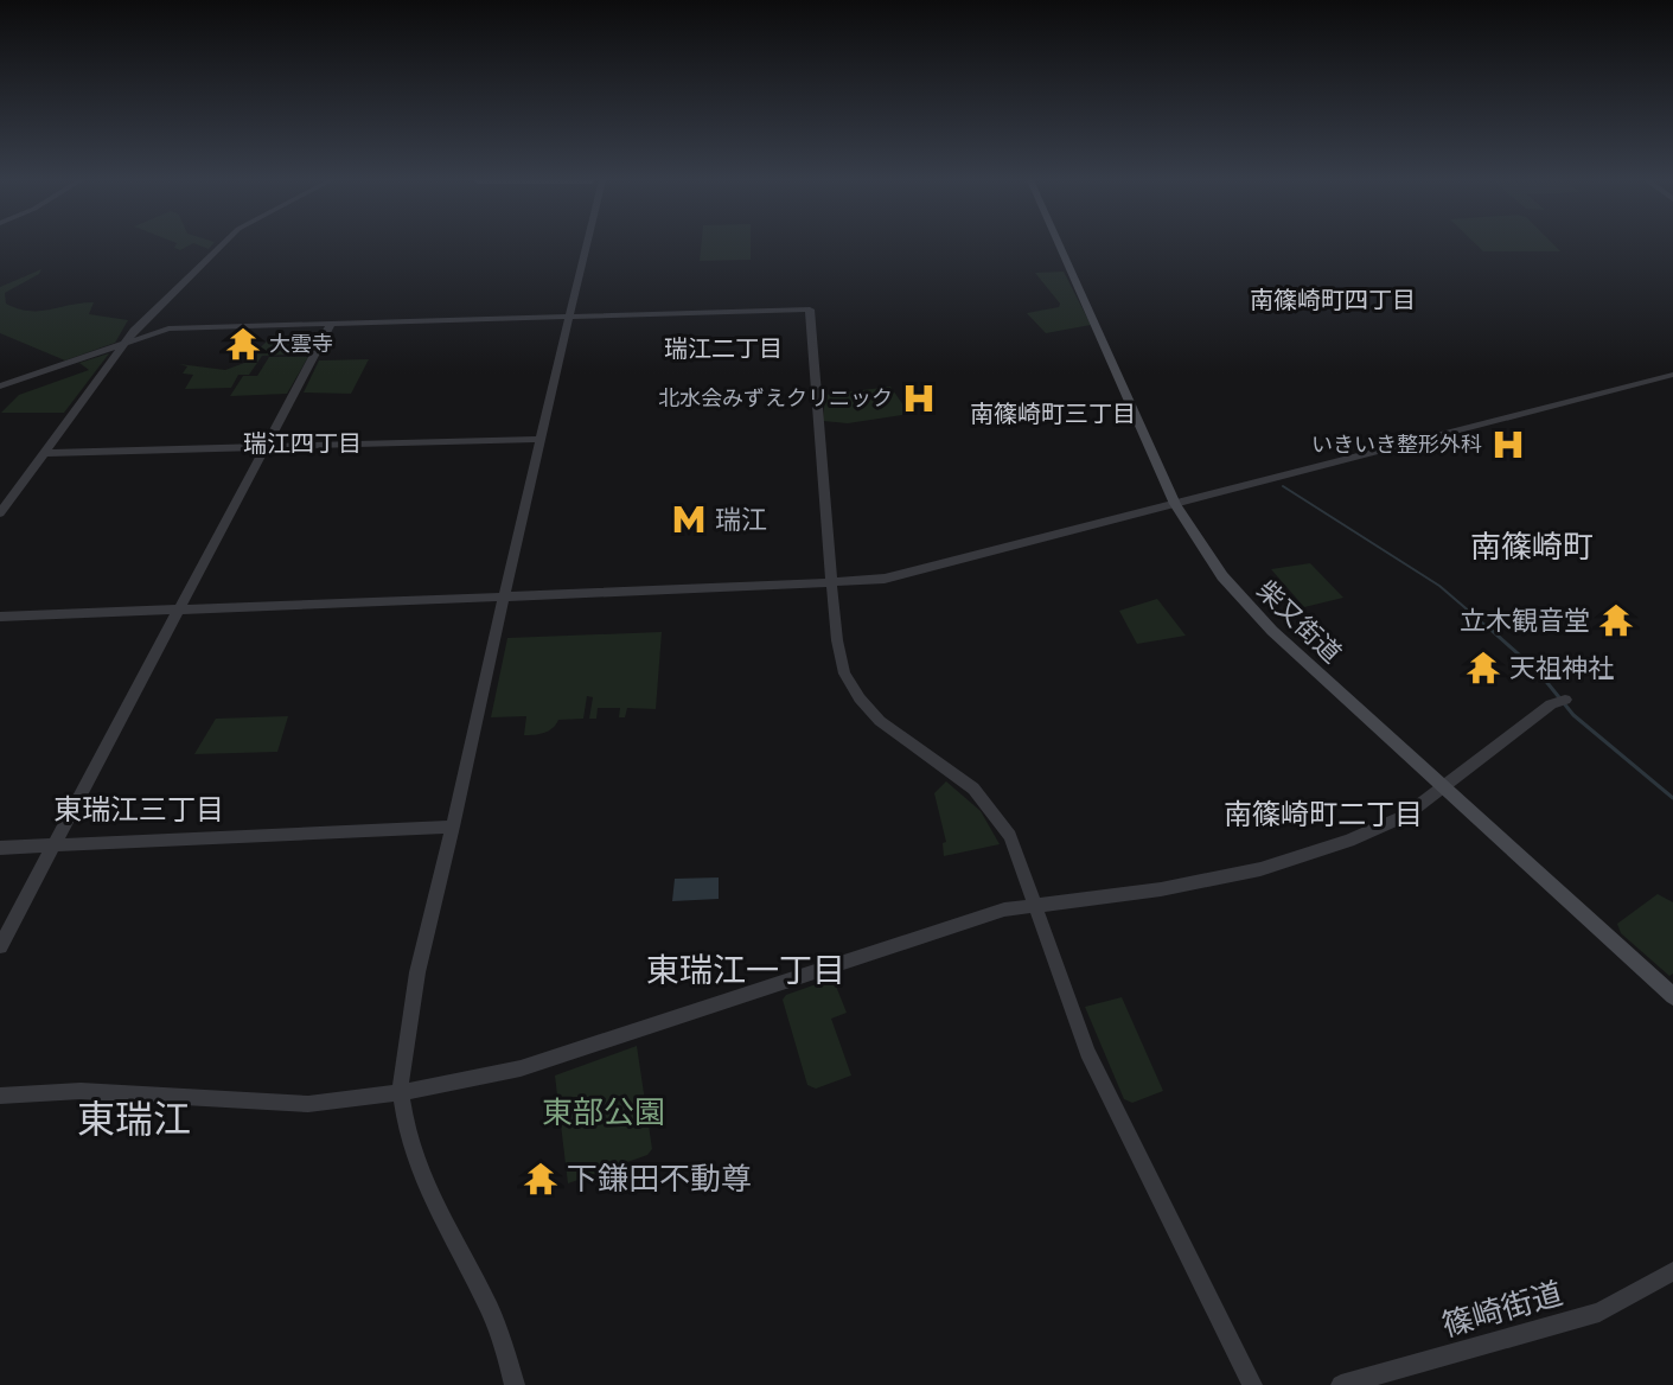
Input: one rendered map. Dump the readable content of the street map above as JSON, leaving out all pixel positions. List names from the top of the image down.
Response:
{
  "streets": {
    "main road": ["柴又街道"],
    "street": ["篠崎街道"]
  },
  "districts": [
    "南篠崎町四丁目",
    "瑞江二丁目",
    "南篠崎町三丁目",
    "瑞江四丁目",
    "南篠崎町",
    "東瑞江三丁目",
    "南篠崎町二丁目",
    "東瑞江一丁目",
    "東瑞江"
  ],
  "parks": ["東部公園"],
  "places": {
    "temple": [
      "大雲寺",
      "立木観音堂",
      "天祖神社",
      "下鎌田不動尊"
    ],
    "hospital": ["北水会みずえクリニック", "いきいき整形外科"],
    "metro station": ["瑞江"]
  }
}
